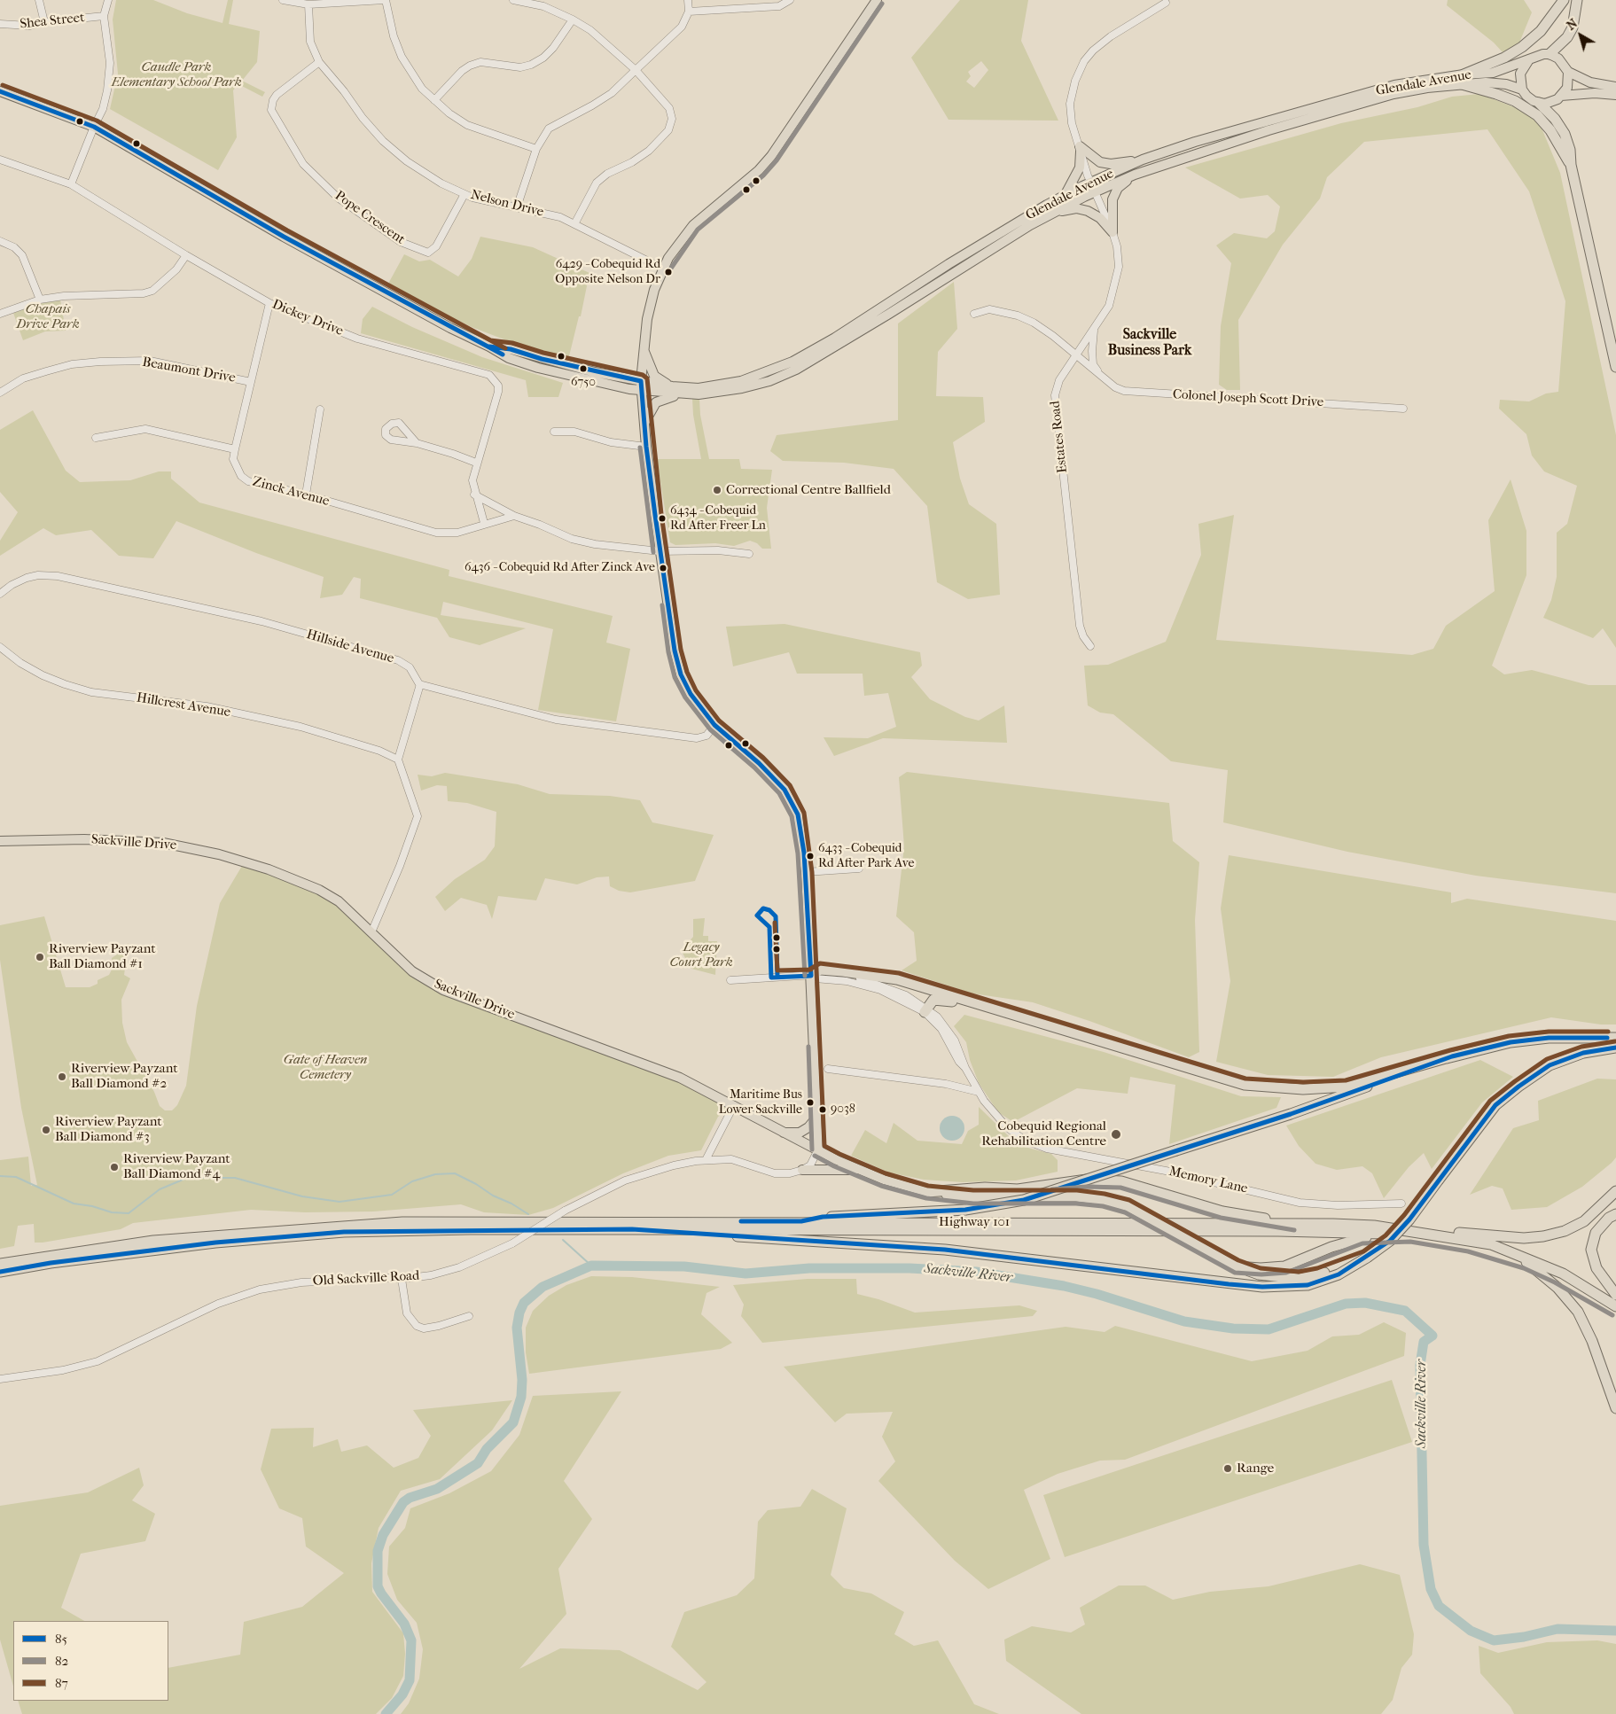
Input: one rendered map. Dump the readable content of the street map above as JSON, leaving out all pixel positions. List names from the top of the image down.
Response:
{
  "streets": {
    "highway": ["Highway 101"],
    "main road": ["Glendale Avenue", "Sackville Drive"],
    "street": [
      "Shea Street",
      "Nelson Drive",
      "Pope Crescent",
      "Dickey Drive",
      "Beaumont Drive",
      "Colonel Joseph Scott Drive",
      "Estates Road",
      "Zinck Avenue",
      "Hillside Avenue",
      "Hillcrest Avenue",
      "Memory Lane",
      "Old Sackville Road"
    ]
  },
  "crossings": [
    ["Glendale Avenue", "Estates Road"],
    ["Nelson Drive", "Pope Crescent"],
    ["Dickey Drive", "Zinck Avenue"],
    ["Beaumont Drive", "Zinck Avenue"],
    ["Colonel Joseph Scott Drive", "Estates Road"]
  ],
  "districts": ["Sackville Business Park"],
  "water": ["Sackville River"],
  "parks": [
    "Caudle Park Elementary School Park",
    "Chapais Drive Park",
    "Legacy Court Park",
    "Gate of Heaven Cemetery"
  ],
  "places": [
    "6429 - Cobequid Rd Opposite Nelson Dr",
    "6750",
    "Correctional Centre Ballfield",
    "6434 - Cobequid Rd After Freer Ln",
    "6436 - Cobequid Rd After Zinck Ave",
    "6433 - Cobequid Rd After Park Ave",
    "Riverview Payzant Ball Diamond #1",
    "Riverview Payzant Ball Diamond #2",
    "Maritime Bus Lower Sackville",
    "9038",
    "Riverview Payzant Ball Diamond #3",
    "Cobequid Regional Rehabilitation Centre",
    "Riverview Payzant Ball Diamond #4",
    "Range"
  ],
  "lines": ["transit line 82", "transit line 87", "transit line 85"],
  "legend": ["85", "82", "87"],
  "north": "top left"
}
